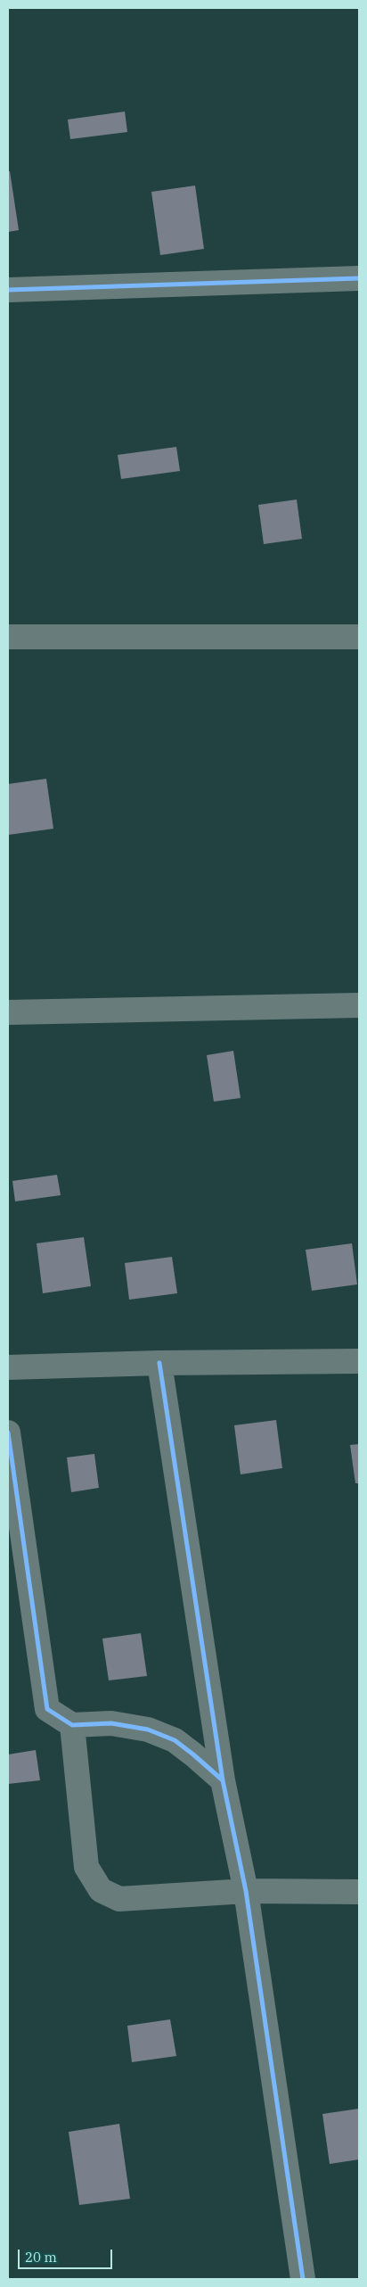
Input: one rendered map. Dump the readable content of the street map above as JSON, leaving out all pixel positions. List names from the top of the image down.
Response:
{
  "scale_bar": "20 m"
}
